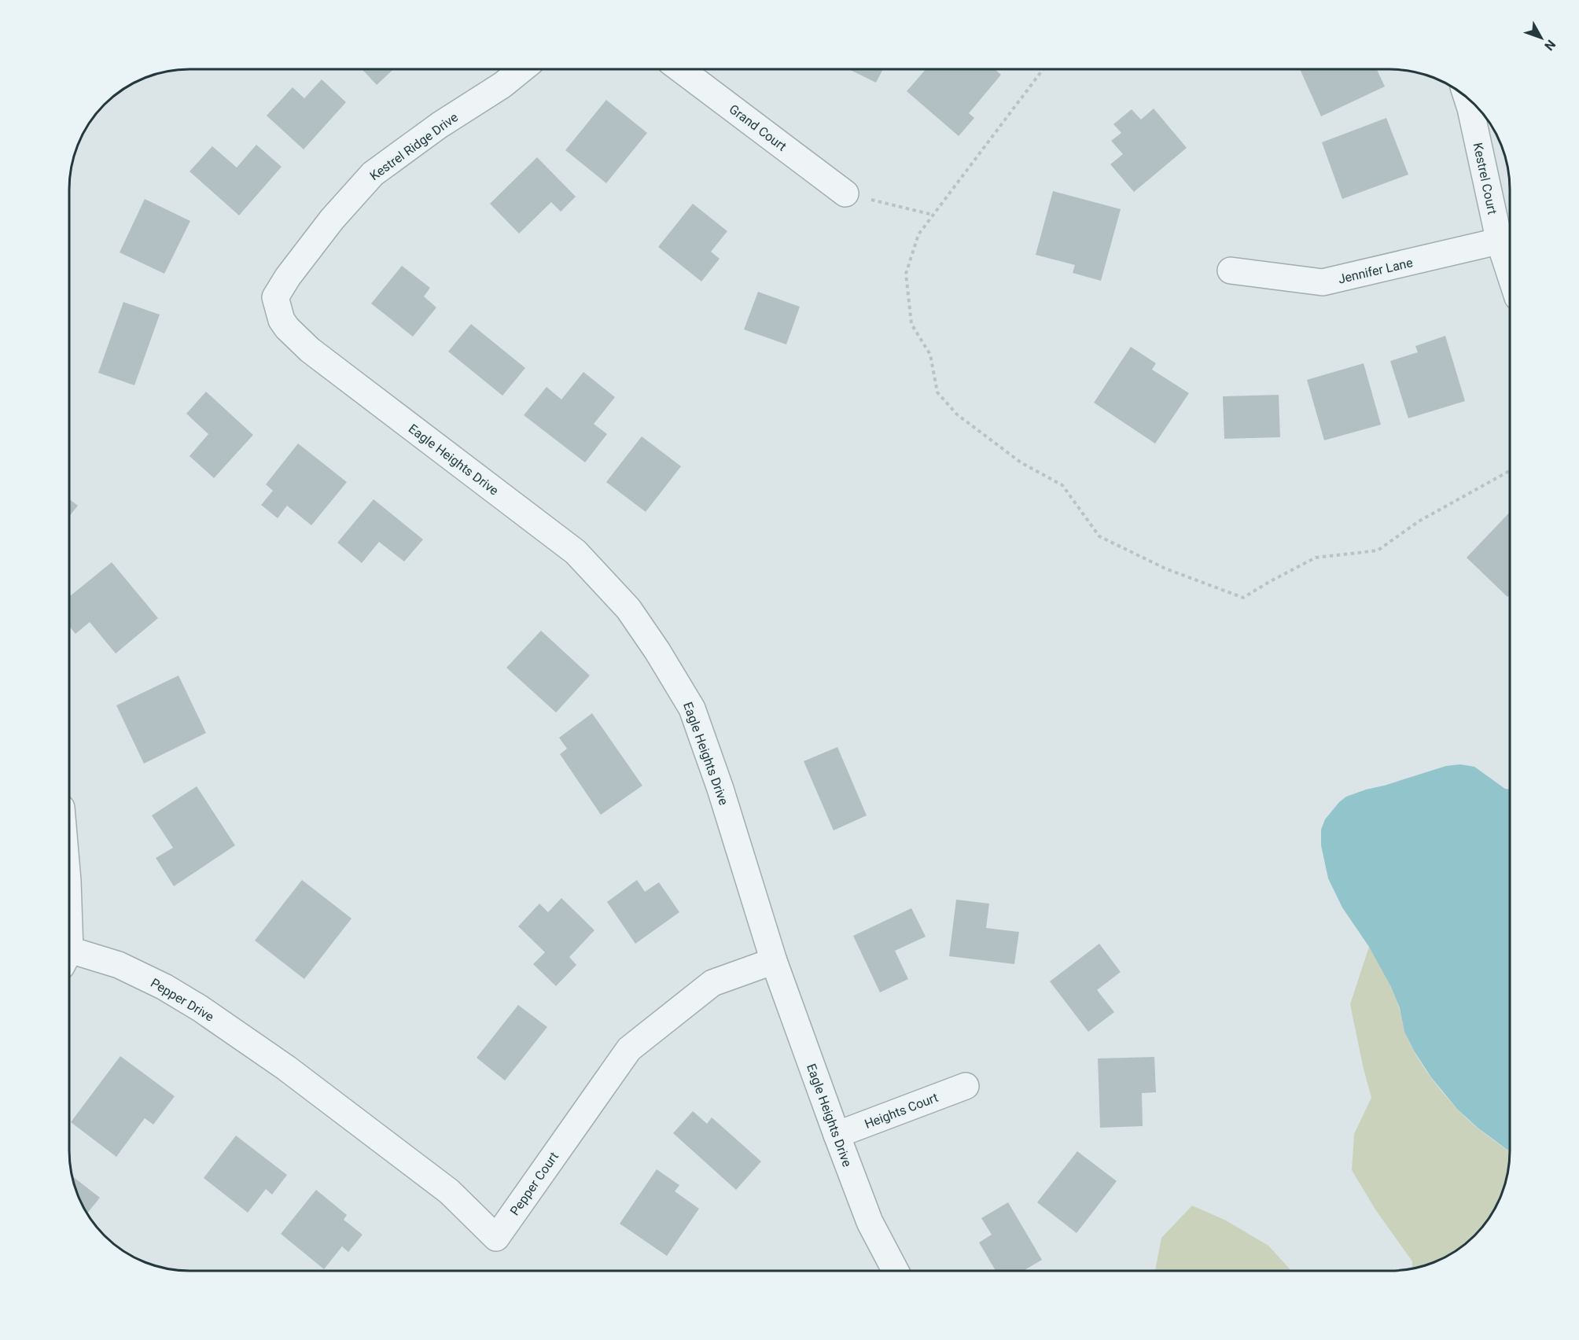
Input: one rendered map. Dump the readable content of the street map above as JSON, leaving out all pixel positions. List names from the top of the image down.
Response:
{
  "streets": {
    "street": [
      "Grand Court",
      "Kestrel Ridge Drive",
      "Kestrel Court",
      "Jennifer Lane",
      "Eagle Heights Drive",
      "Pepper Drive",
      "Heights Court",
      "Pepper Court"
    ]
  },
  "crossings": [
    ["Kestrel Ridge Drive", "Eagle Heights Drive"],
    ["Kestrel Court", "Jennifer Lane"],
    ["Eagle Heights Drive", "Heights Court"],
    ["Eagle Heights Drive", "Pepper Court"],
    ["Pepper Drive", "Pepper Court"]
  ],
  "north": "bottom right"
}
